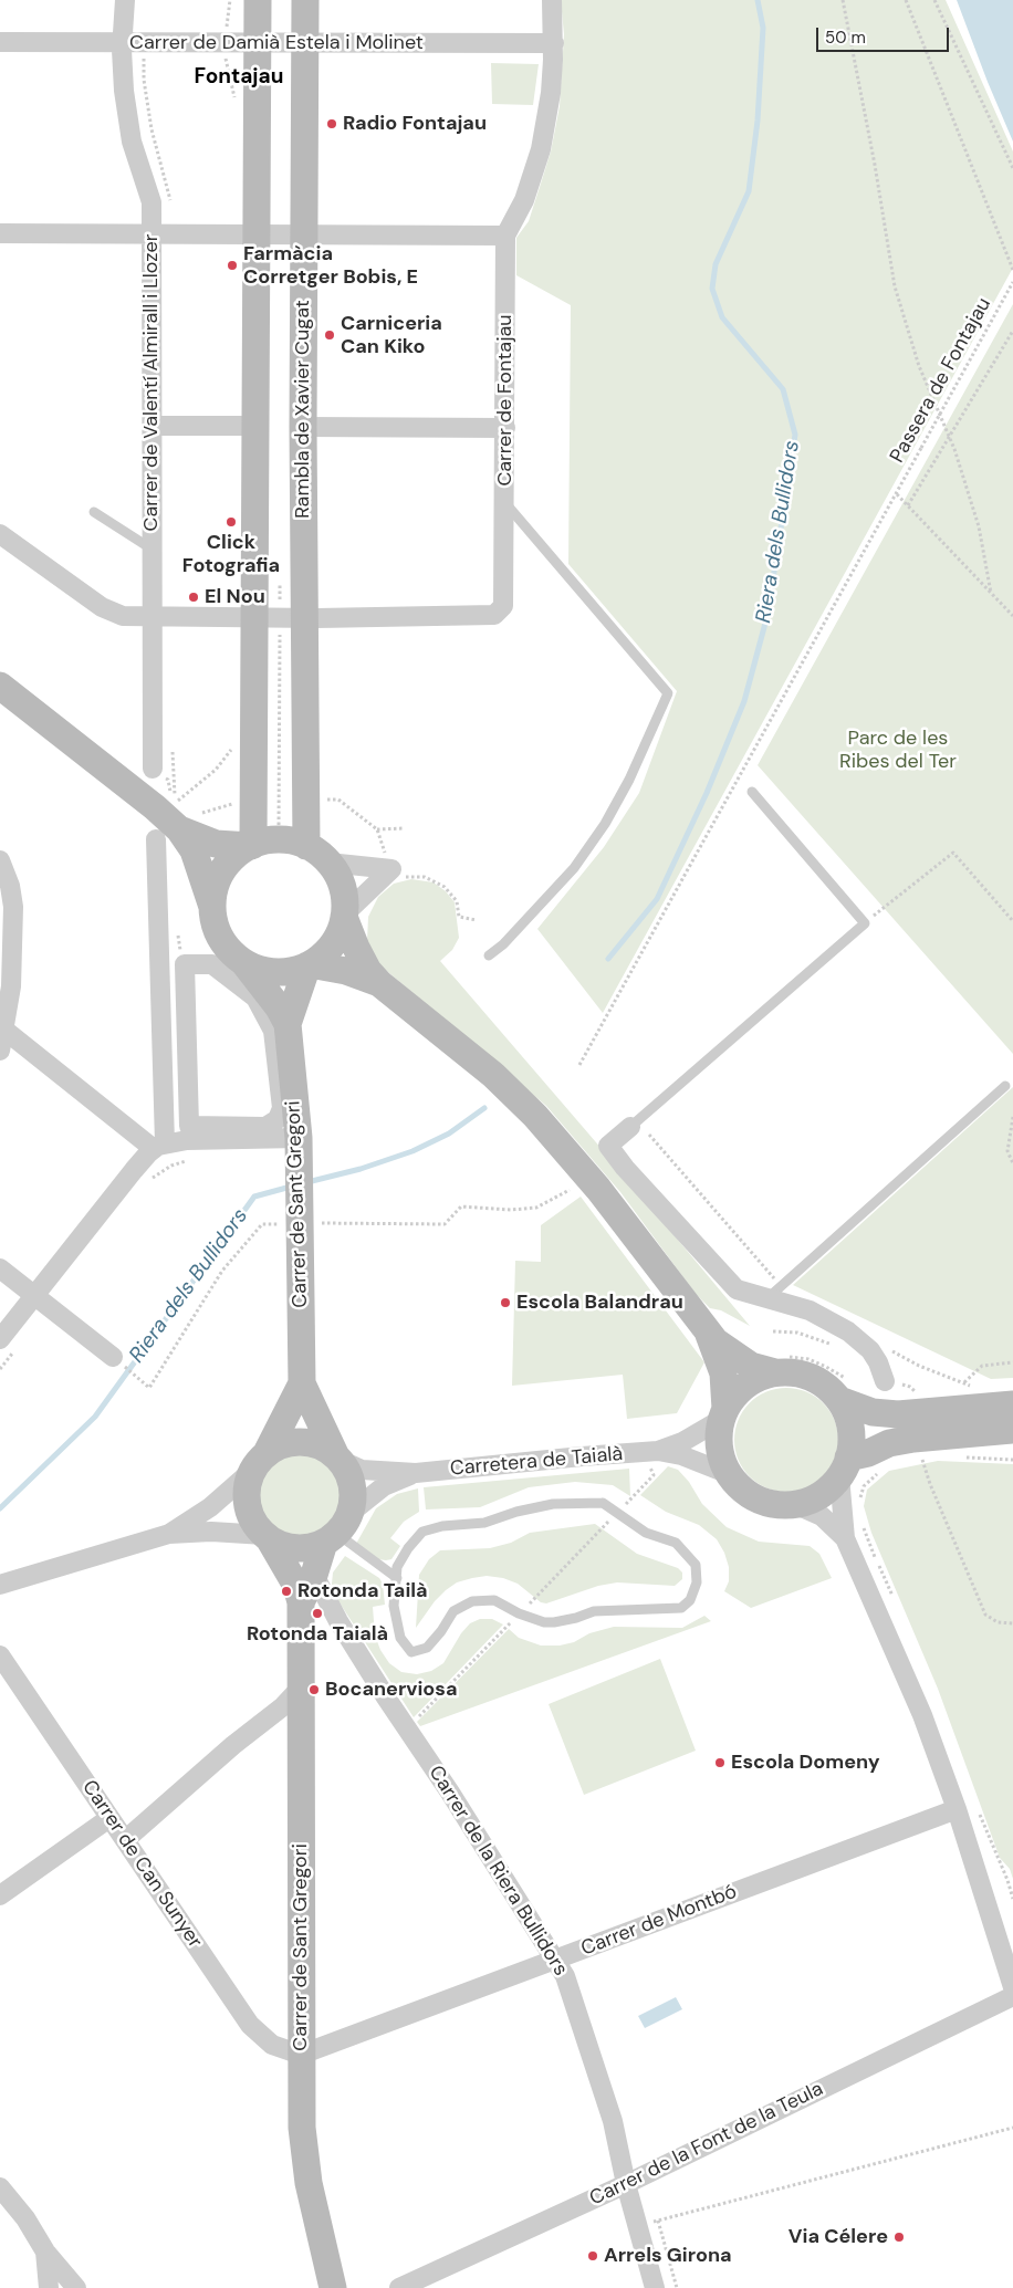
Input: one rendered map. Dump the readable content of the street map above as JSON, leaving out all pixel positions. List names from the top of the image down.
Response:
{
  "streets": {
    "main road": ["Rambla de Xavier Cugat", "Carrer de Sant Gregori"],
    "street": [
      "Carrer de Damià Estela i Molinet",
      "Carrer de Valentí Almirall i Llozer",
      "Carrer de Fontajau",
      "Carretera de Taialà",
      "Carrer de Can Sunyer",
      "Carrer de la Riera Bullidors",
      "Carrer de Montbó",
      "Carrer de la Font de la Teula"
    ],
    "path": ["Passera de Fontajau"]
  },
  "crossings": [
    ["Carrer de Damià Estela i Molinet", "Carrer de Valentí Almirall i Llozer"],
    ["Carrer de Damià Estela i Molinet", "Carrer de Fontajau"],
    ["Carrer de Damià Estela i Molinet", "Rambla de Xavier Cugat"],
    ["Carrer de Fontajau", "Rambla de Xavier Cugat"],
    ["Rambla de Xavier Cugat", "Carrer de Sant Gregori"],
    ["Carrer de Sant Gregori", "Carretera de Taialà"],
    ["Carrer de Sant Gregori", "Carrer de Can Sunyer"],
    ["Carrer de Sant Gregori", "Carrer de la Riera Bullidors"],
    ["Carrer de Sant Gregori", "Carrer de Montbó"],
    ["Carrer de Can Sunyer", "Carrer de Montbó"],
    ["Carrer de la Riera Bullidors", "Carrer de Montbó"],
    ["Carrer de la Riera Bullidors", "Carrer de la Font de la Teula"]
  ],
  "districts": ["Fontajau"],
  "water": ["Riera dels Bullidors"],
  "parks": ["Parc de les Ribes del Ter"],
  "places": [
    "Radio Fontajau",
    "Farmàcia Corretger Bobis, E",
    "Carniceria Can Kiko",
    "Click Fotografia",
    "El Nou",
    "Escola Balandrau",
    "Rotonda Tailà",
    "Rotonda Taialà",
    "Bocanerviosa",
    "Escola Domeny",
    "Via Célere",
    "Arrels Girona"
  ],
  "scale_bar": "50 m"
}
